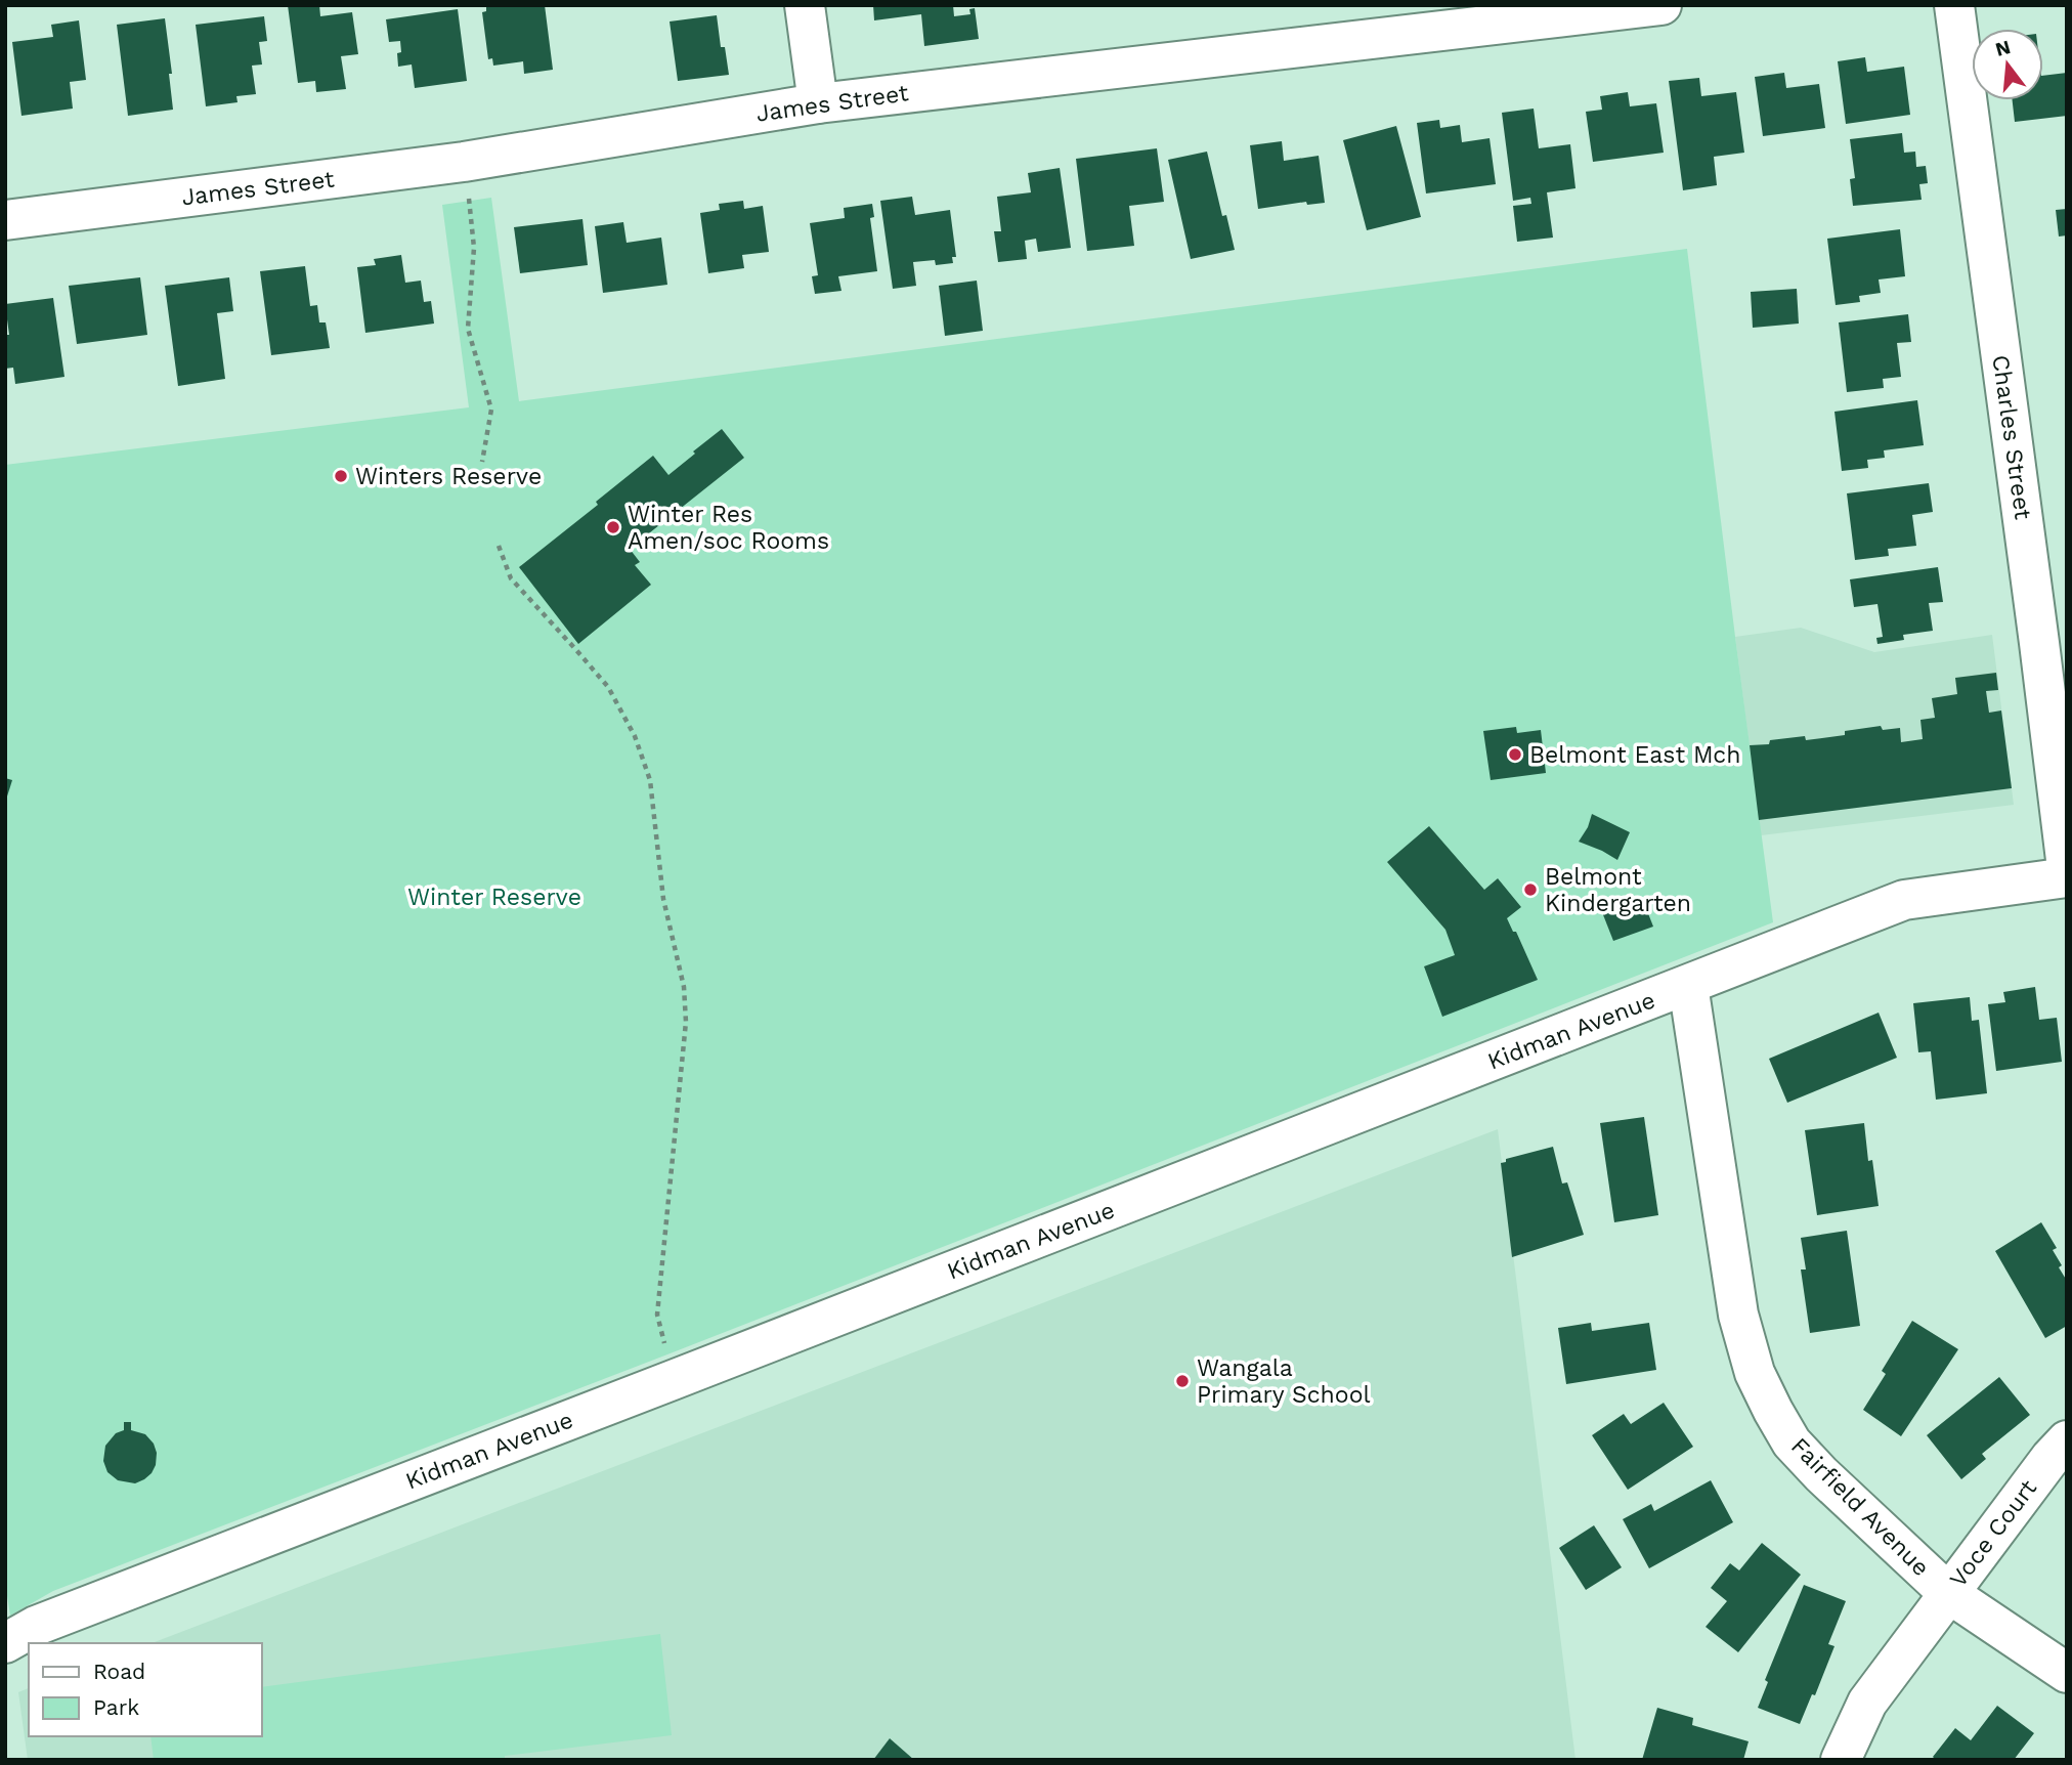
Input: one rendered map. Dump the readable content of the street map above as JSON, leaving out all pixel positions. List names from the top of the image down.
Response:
{
  "streets": {
    "street": [
      "James Street",
      "Charles Street",
      "Kidman Avenue",
      "Fairfield Avenue",
      "Voce Court"
    ]
  },
  "crossings": [
    ["Kidman Avenue", "Fairfield Avenue"],
    ["Fairfield Avenue", "Voce Court"]
  ],
  "parks": ["Winter Reserve"],
  "places": [
    "Winters Reserve",
    "Winter Res Amen/soc Rooms",
    "Belmont East Mch",
    "Belmont Kindergarten",
    "Wangala Primary School"
  ],
  "legend": ["Road", "Park"],
  "north": "top"
}
